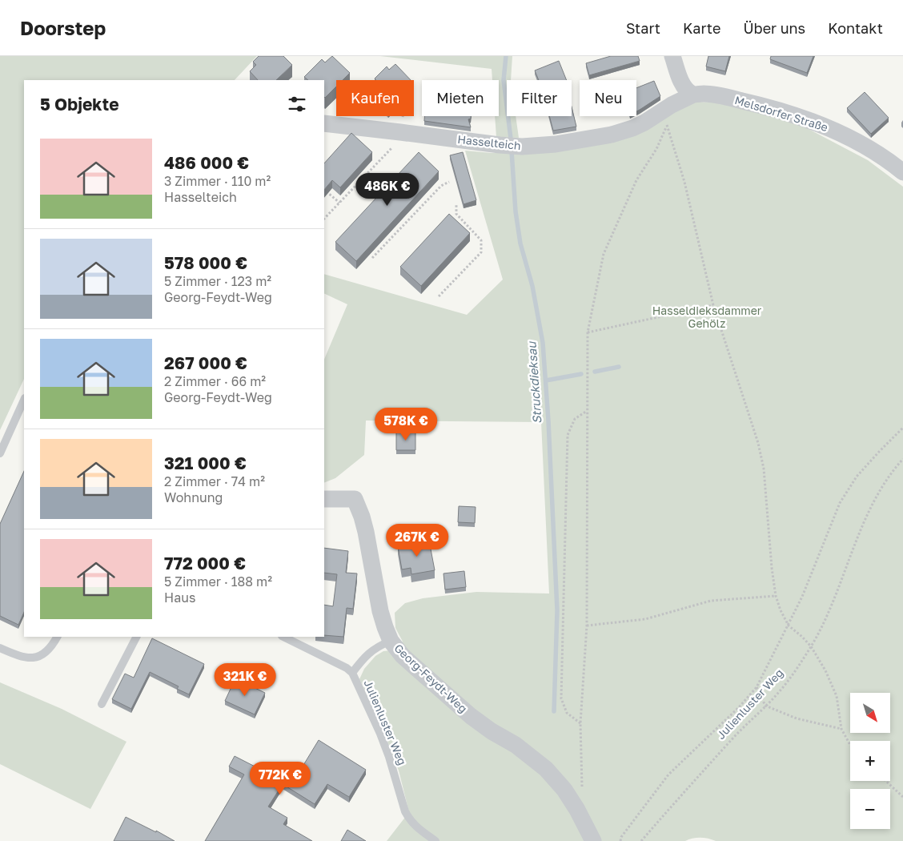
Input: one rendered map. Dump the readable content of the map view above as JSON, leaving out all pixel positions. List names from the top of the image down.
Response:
{
  "streets": {
    "street": ["Melsdorfer Straße", "Hasselteich", "Georg-Feydt-Weg"],
    "lane": ["Julienluster Weg"]
  },
  "crossings": [
    ["Melsdorfer Straße", "Hasselteich"],
    ["Georg-Feydt-Weg", "Julienluster Weg"]
  ],
  "water": ["Struckdieksau"],
  "parks": ["Hasseldieksdammer Gehölz"],
  "north": "bottom right",
  "page": {
    "header": "Doorstep",
    "nav": [
      "Start",
      "Karte",
      "Über uns",
      "Kontakt"
    ],
    "chip": [
      "Kaufen",
      "Mieten",
      "Filter",
      "Neu"
    ],
    "heading": "5 Objekte",
    "list": [
      {
        "name": "486 000 €",
        "note": "3 Zimmer · 110 m² · Hasselteich"
      },
      {
        "name": "578 000 €",
        "note": "5 Zimmer · 123 m² · Georg-Feydt-Weg"
      },
      {
        "name": "267 000 €",
        "note": "2 Zimmer · 66 m² · Georg-Feydt-Weg"
      },
      {
        "name": "321 000 €",
        "note": "2 Zimmer · 74 m² · Wohnung"
      },
      {
        "name": "772 000 €",
        "note": "5 Zimmer · 188 m² · Haus"
      }
    ],
    "price": [
      "486K €",
      "578K €",
      "267K €",
      "321K €",
      "772K €"
    ],
    "map_buttons": ["+", "−"]
  }
}
